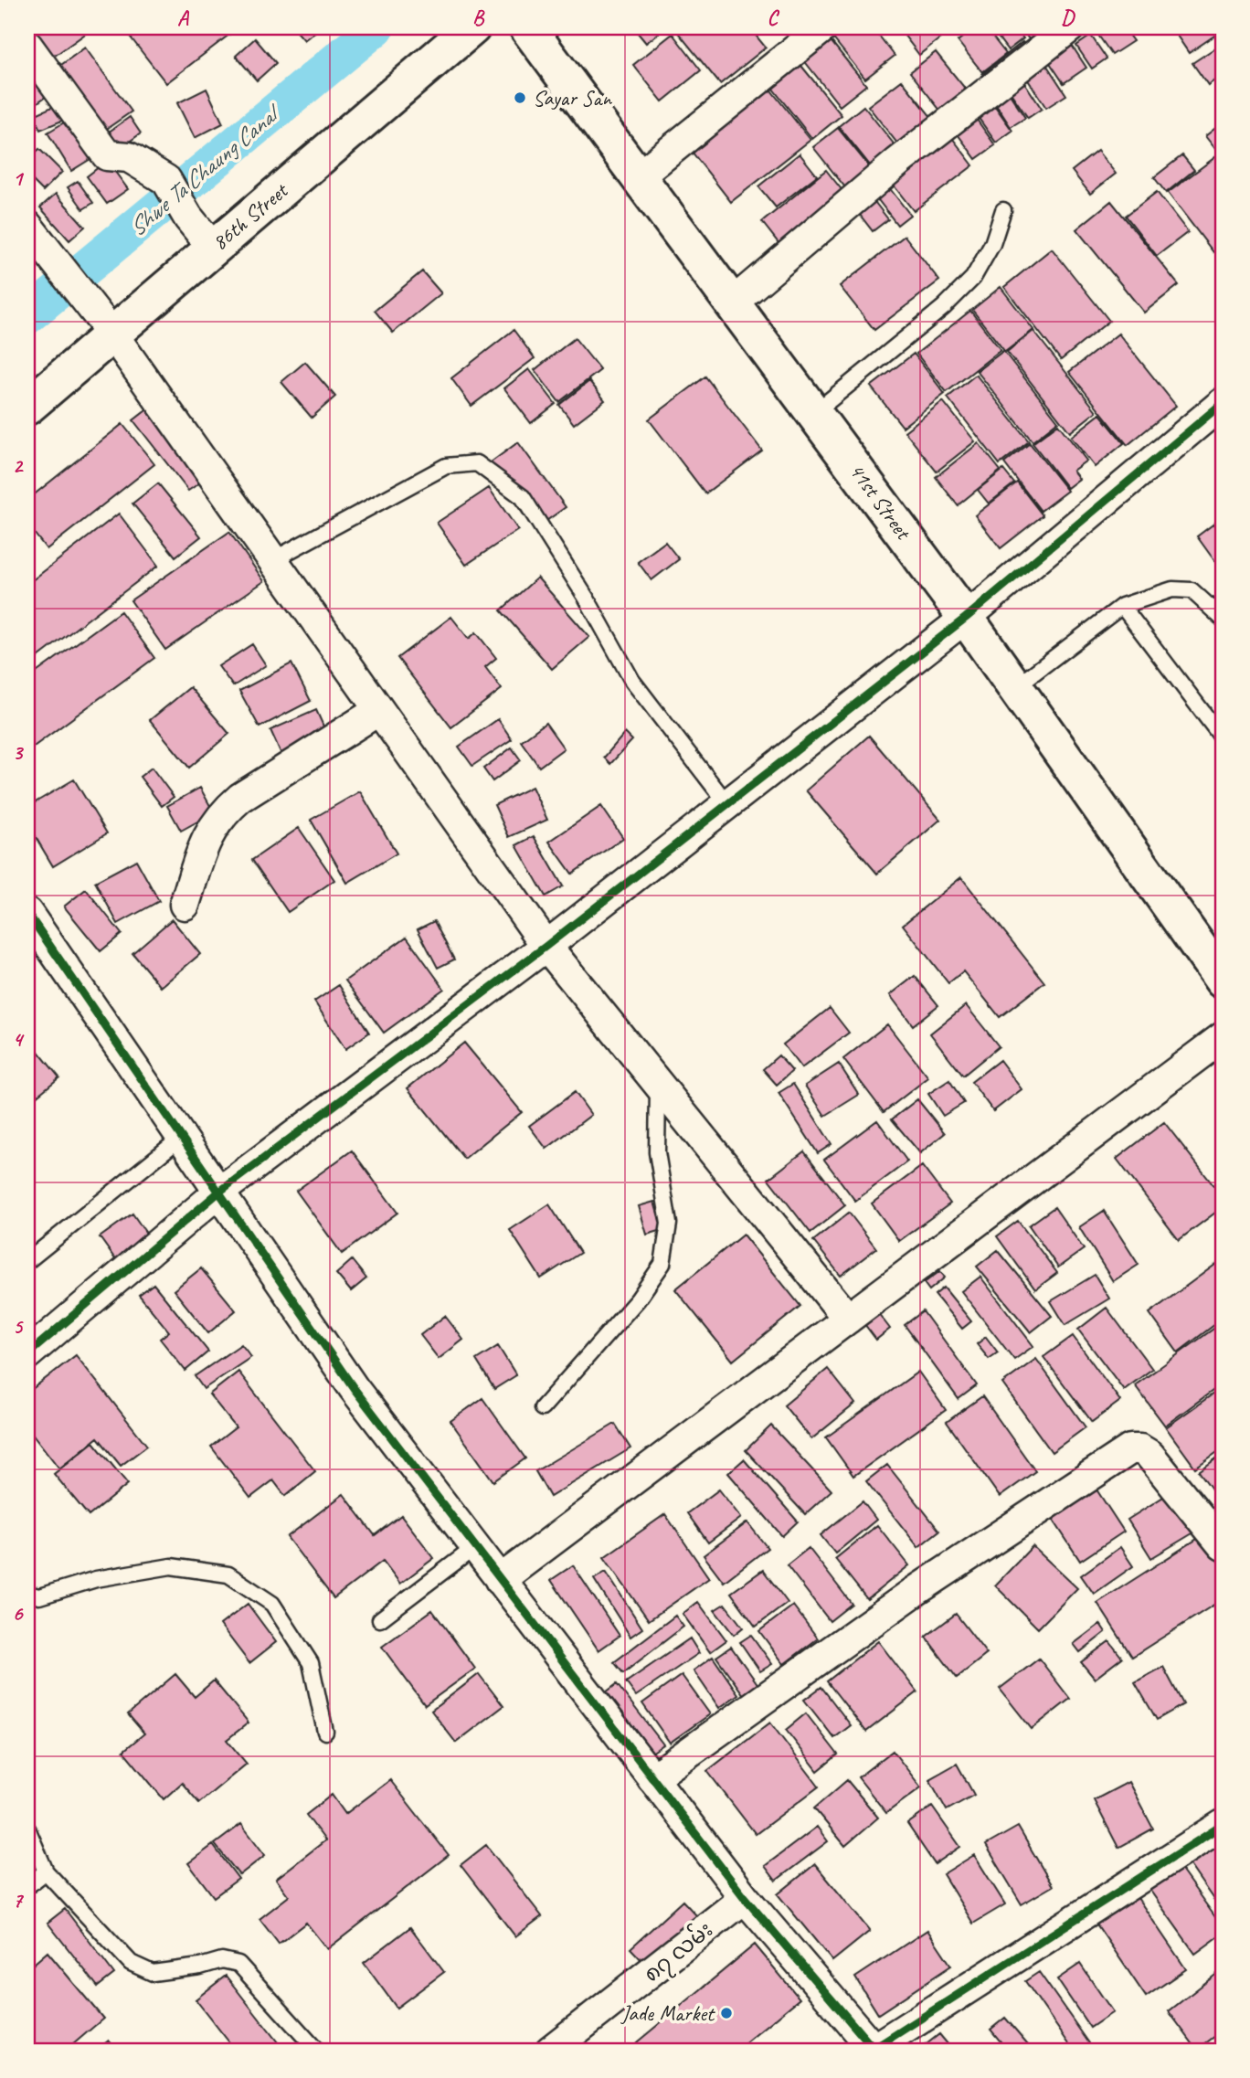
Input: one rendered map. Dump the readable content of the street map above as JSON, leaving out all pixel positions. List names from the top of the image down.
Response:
{
  "streets": {
    "main road": ["86th Street", "41st Street"],
    "street": ["၈၇ လမ်း"]
  },
  "water": ["Shwe Ta Chaung Canal"],
  "places": ["Sayar San", "Jade Market"],
  "grid": {
    "columns": [
      "A",
      "B",
      "C",
      "D"
    ],
    "rows": [
      "1",
      "2",
      "3",
      "4",
      "5",
      "6",
      "7"
    ]
  }
}
